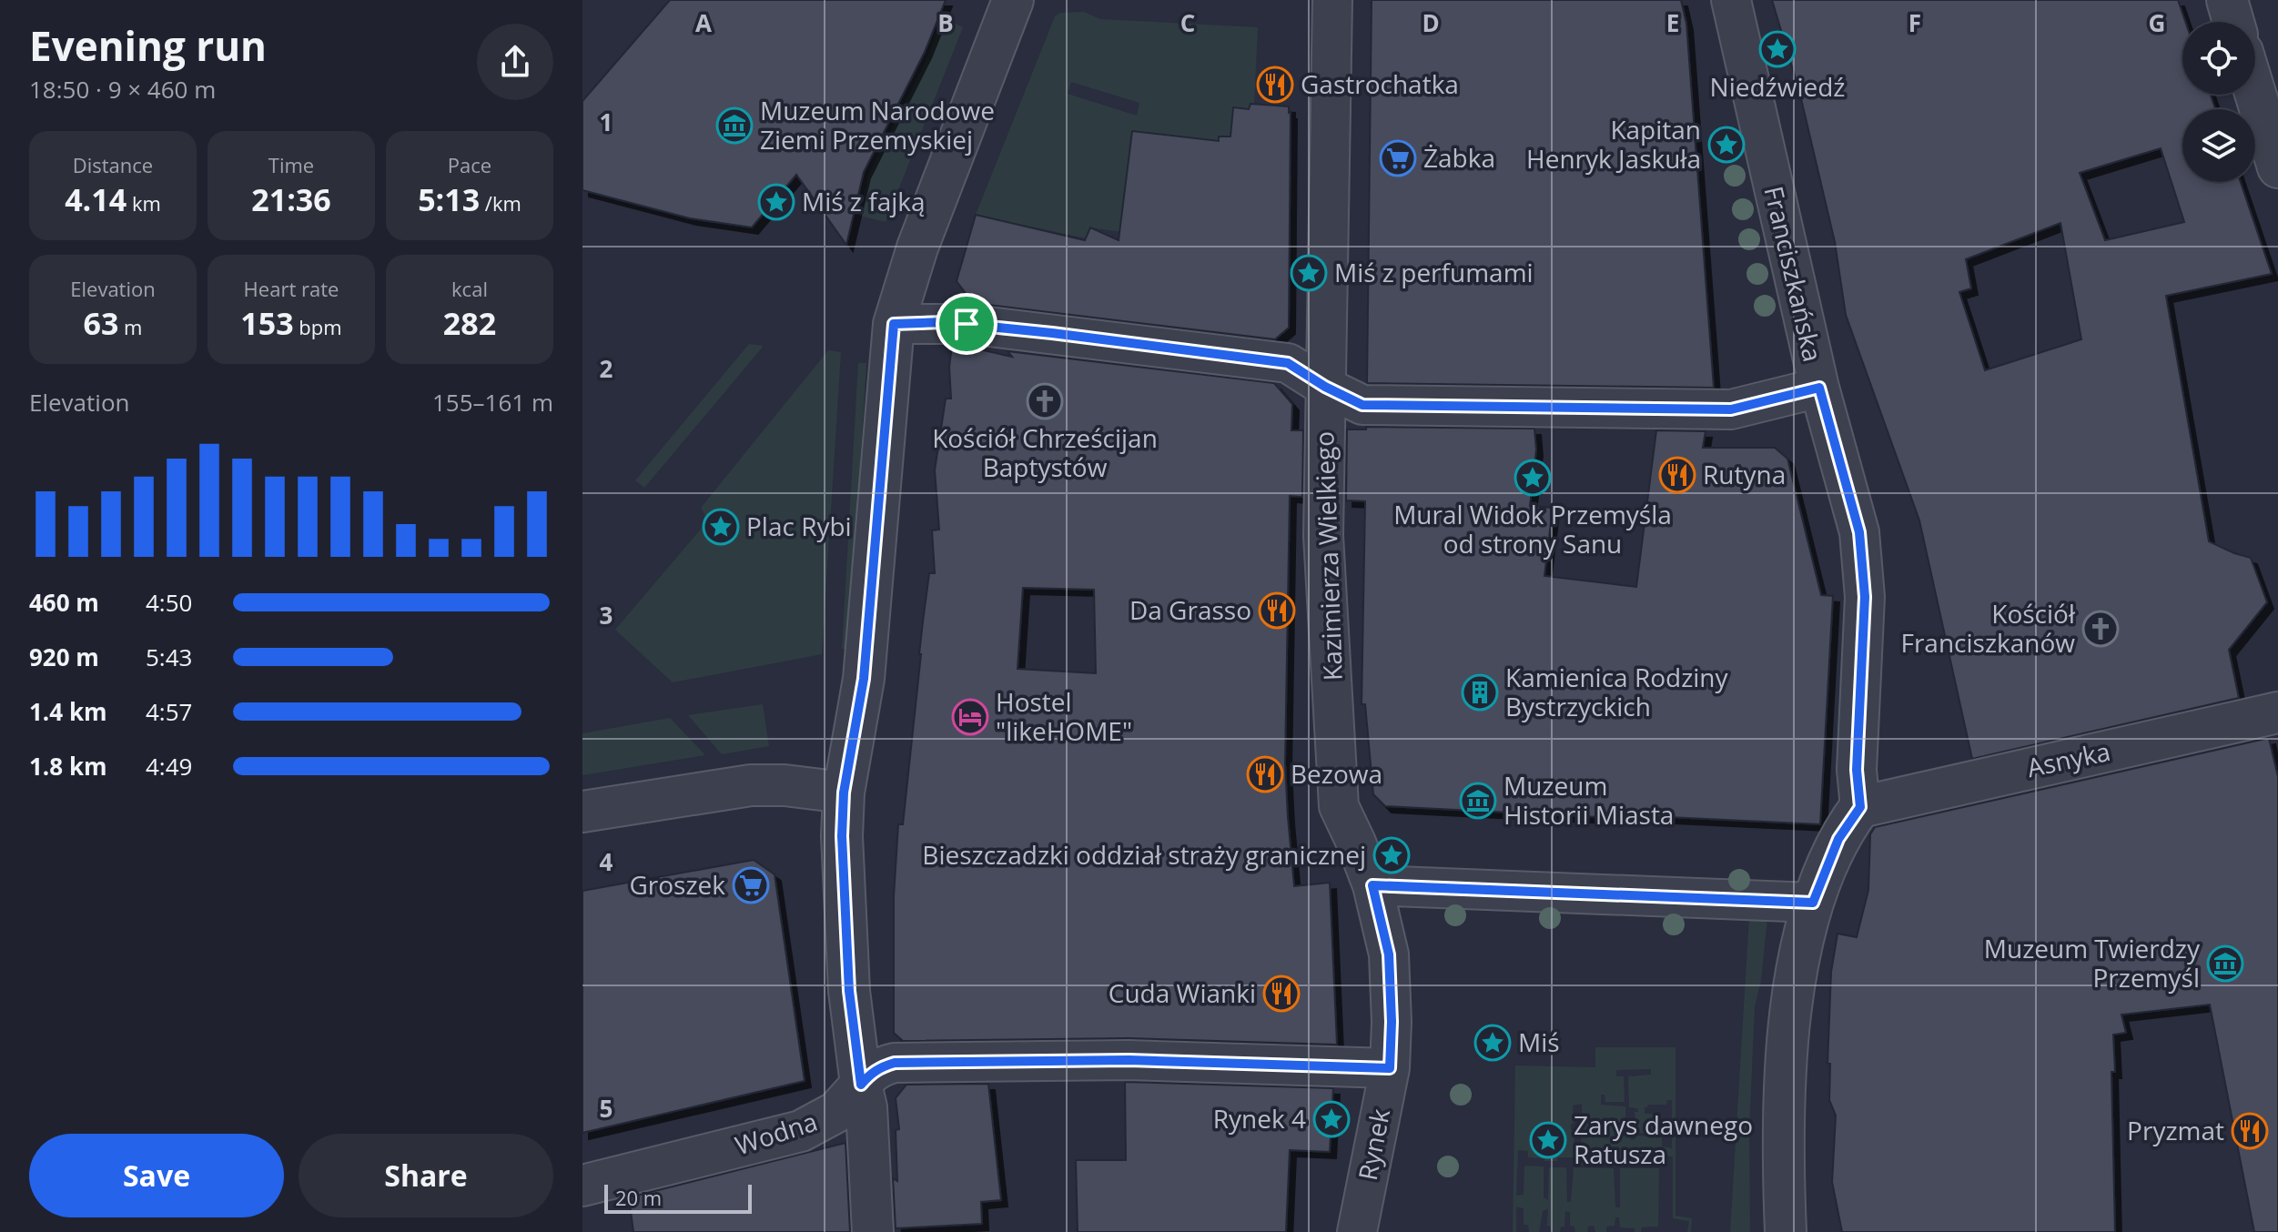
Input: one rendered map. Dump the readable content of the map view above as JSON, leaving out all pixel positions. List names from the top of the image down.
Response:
{
  "streets": {
    "street": [
      "Franciszkańska",
      "Kazimierza Wielkiego",
      "Asnyka",
      "Wodna",
      "Rynek"
    ]
  },
  "crossings": [
    ["Franciszkańska", "Asnyka"],
    ["Kazimierza Wielkiego", "Rynek"],
    ["Wodna", "Rynek"]
  ],
  "places": {
    "place": [
      "Niedźwiedź",
      "Kapitan Henryk Jaskuła",
      "Miś z fajką",
      "Miś z perfumami",
      "Mural Widok Przemyśla od strony Sanu",
      "Plac Rybi",
      "Bieszczadzki oddział straży granicznej",
      "Miś",
      "Rynek 4",
      "Zarys dawnego Ratusza"
    ],
    "restaurant": [
      "Gastrochatka",
      "Rutyna",
      "Da Grasso",
      "Bezowa",
      "Cuda Wianki",
      "Pryzmat"
    ],
    "museum": ["Muzeum Narodowe Ziemi Przemyskiej", "Muzeum Historii Miasta", "Muzeum Twierdzy Przemyśl"],
    "supermarket": ["Żabka", "Groszek"],
    "church": ["Kościół Chrześcijan Baptystów", "Kościół Franciszkanów"],
    "building": ["Kamienica Rodziny Bystrzyckich"],
    "hotel": ["Hostel \"likeHOME\""]
  },
  "scale_bar": "20 m",
  "page": {
    "heading": ["Evening run", "18:50 · 9 × 460 m"],
    "stats": [
      ["Distance", "4.14 km"],
      ["Time", "21:36"],
      ["Pace", "5:13 /km"],
      ["Elevation", "63 m"],
      ["Heart rate", "153 bpm"],
      ["kcal", "282"]
    ],
    "chart": ["Elevation", "155–161 m"],
    "list": [
      {
        "name": "460 m",
        "note": "4:50"
      },
      {
        "name": "920 m",
        "note": "5:43"
      },
      {
        "name": "1.4 km",
        "note": "4:57"
      },
      {
        "name": "1.8 km",
        "note": "4:49"
      }
    ],
    "buttons": ["Save", "Share"],
    "scale": "20 m"
  },
  "grid": {
    "columns": [
      "A",
      "B",
      "C",
      "D",
      "E",
      "F",
      "G"
    ],
    "rows": [
      "1",
      "2",
      "3",
      "4",
      "5"
    ]
  }
}
